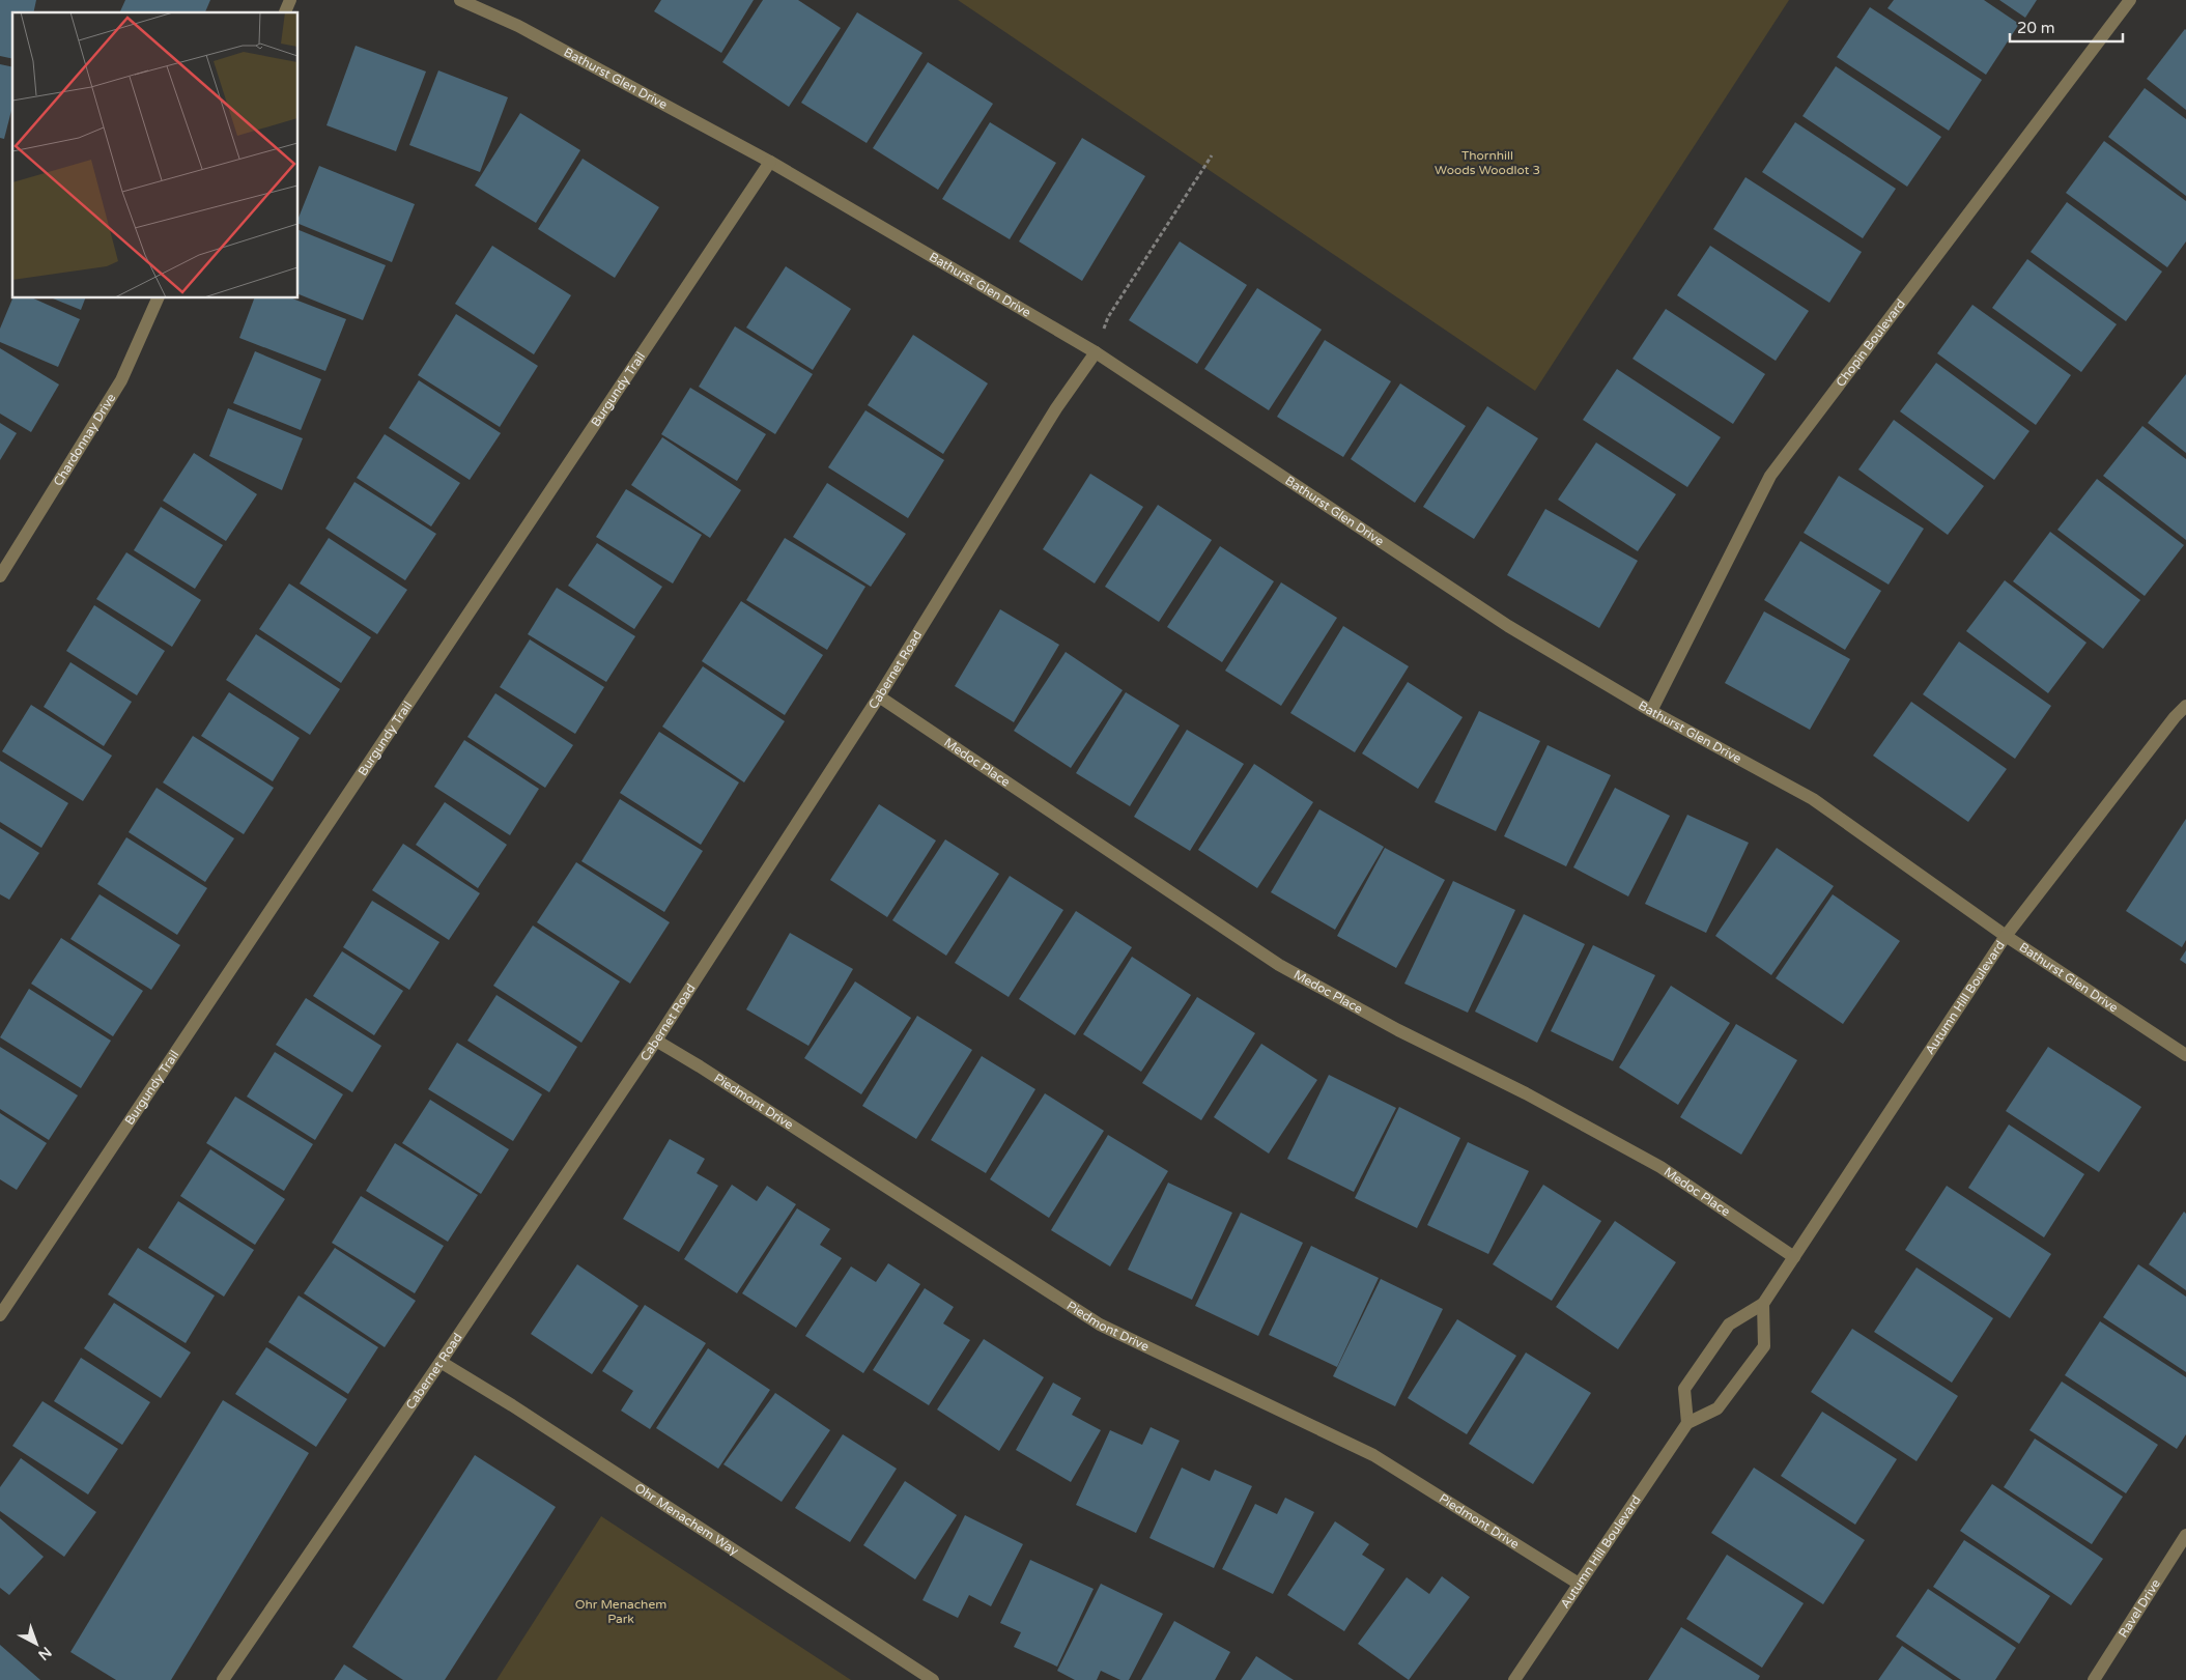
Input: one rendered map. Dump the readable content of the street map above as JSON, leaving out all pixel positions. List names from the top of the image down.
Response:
{
  "streets": {
    "street": [
      "Bathurst Glen Drive",
      "Chopin Boulevard",
      "Burgundy Trail",
      "Chardonnay Drive",
      "Cabernet Road",
      "Medoc Place",
      "Autumn Hill Boulevard",
      "Piedmont Drive",
      "Ohr Menachem Way",
      "Ravel Drive"
    ]
  },
  "crossings": [
    ["Bathurst Glen Drive", "Chopin Boulevard"],
    ["Bathurst Glen Drive", "Burgundy Trail"],
    ["Bathurst Glen Drive", "Cabernet Road"],
    ["Bathurst Glen Drive", "Autumn Hill Boulevard"],
    ["Cabernet Road", "Medoc Place"],
    ["Cabernet Road", "Piedmont Drive"],
    ["Cabernet Road", "Ohr Menachem Way"],
    ["Medoc Place", "Autumn Hill Boulevard"],
    ["Autumn Hill Boulevard", "Piedmont Drive"]
  ],
  "parks": ["Thornhill Woods Woodlot 3", "Ohr Menachem Park"],
  "scale_bar": "20 m",
  "north": "bottom right"
}
